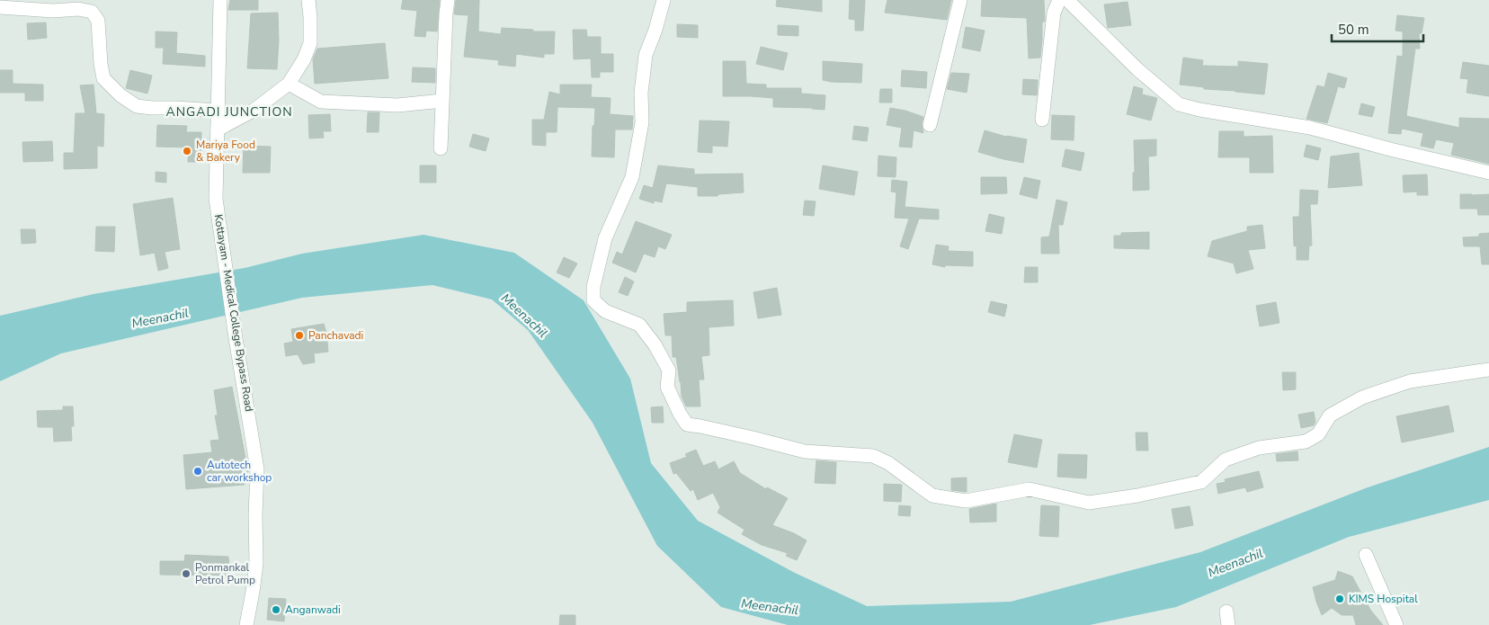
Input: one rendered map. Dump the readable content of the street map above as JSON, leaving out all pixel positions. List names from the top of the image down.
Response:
{
  "streets": {
    "street": ["Kottayam - Medical College Bypass Road"]
  },
  "districts": ["ANGADI JUNCTION"],
  "water": ["Meenachil"],
  "places": [
    "Mariya Food & Bakery",
    "Panchavadi",
    "Autotech car workshop",
    "Ponmankal Petrol Pump",
    "KIMS Hospital",
    "Anganwadi"
  ],
  "scale_bar": "50 m"
}
